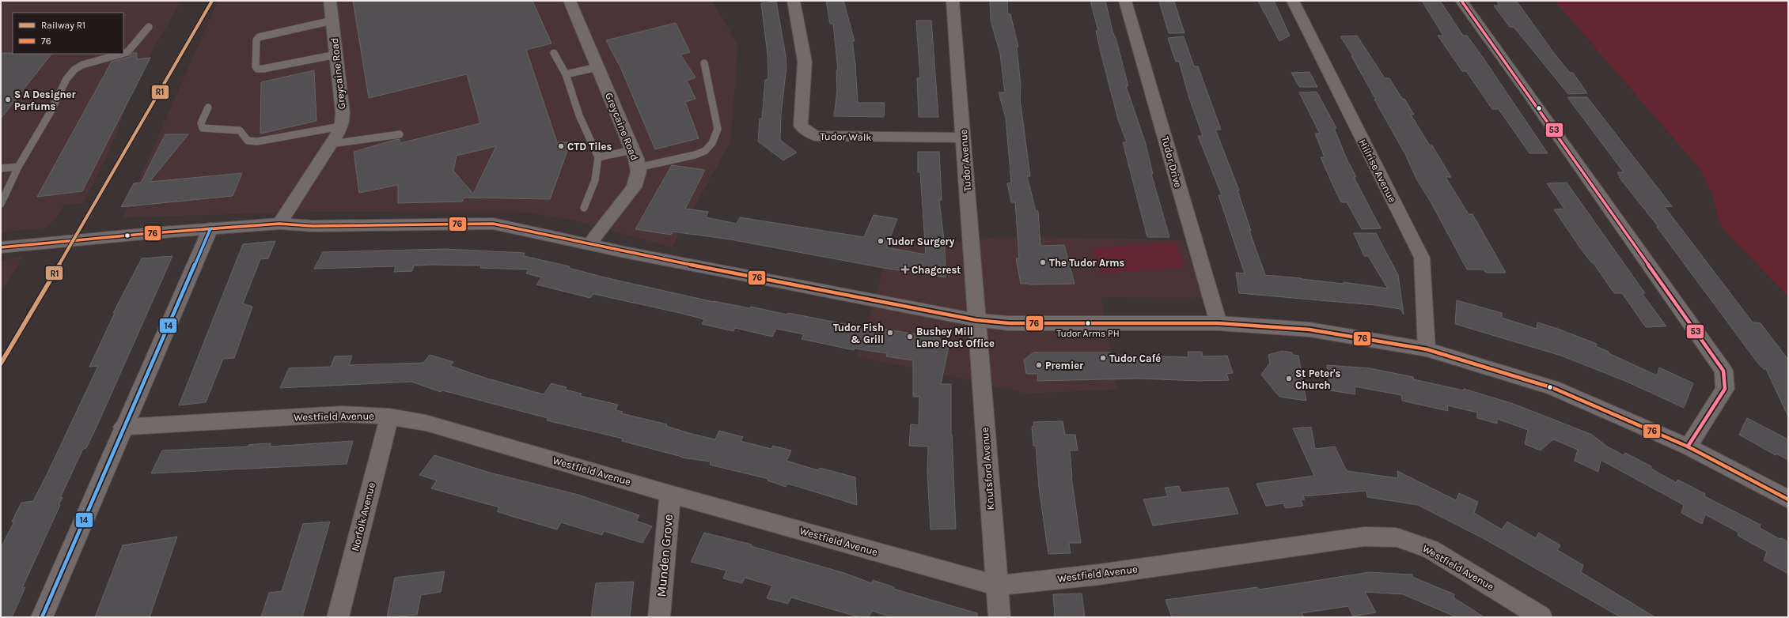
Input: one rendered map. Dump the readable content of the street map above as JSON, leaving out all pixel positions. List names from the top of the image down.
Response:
{
  "streets": {
    "street": [
      "Greycaine Road",
      "Tudor Walk",
      "Tudor Avenue",
      "Tudor Drive",
      "Hillrise Avenue",
      "Westfield Avenue",
      "Knutsford Avenue",
      "Norfolk Avenue",
      "Munden Grove"
    ]
  },
  "crossings": [
    ["Tudor Walk", "Tudor Avenue"],
    ["Tudor Avenue", "Knutsford Avenue"],
    ["Westfield Avenue", "Knutsford Avenue"],
    ["Westfield Avenue", "Norfolk Avenue"],
    ["Westfield Avenue", "Munden Grove"]
  ],
  "places": {
    "other": [
      "S A Designer Parfums",
      "CTD Tiles",
      "Tudor Surgery",
      "The Tudor Arms",
      "Tudor Arms PH",
      "Tudor Fish & Grill",
      "Bushey Mill Lane Post Office",
      "Tudor Café",
      "Premier",
      "St Peter's Church"
    ],
    "health": ["Chagcrest"]
  },
  "lines": [
    "rail line R1",
    "transit line 53",
    "transit line 76",
    "transit line 14"
  ],
  "legend": ["Railway R1", "76"]
}
